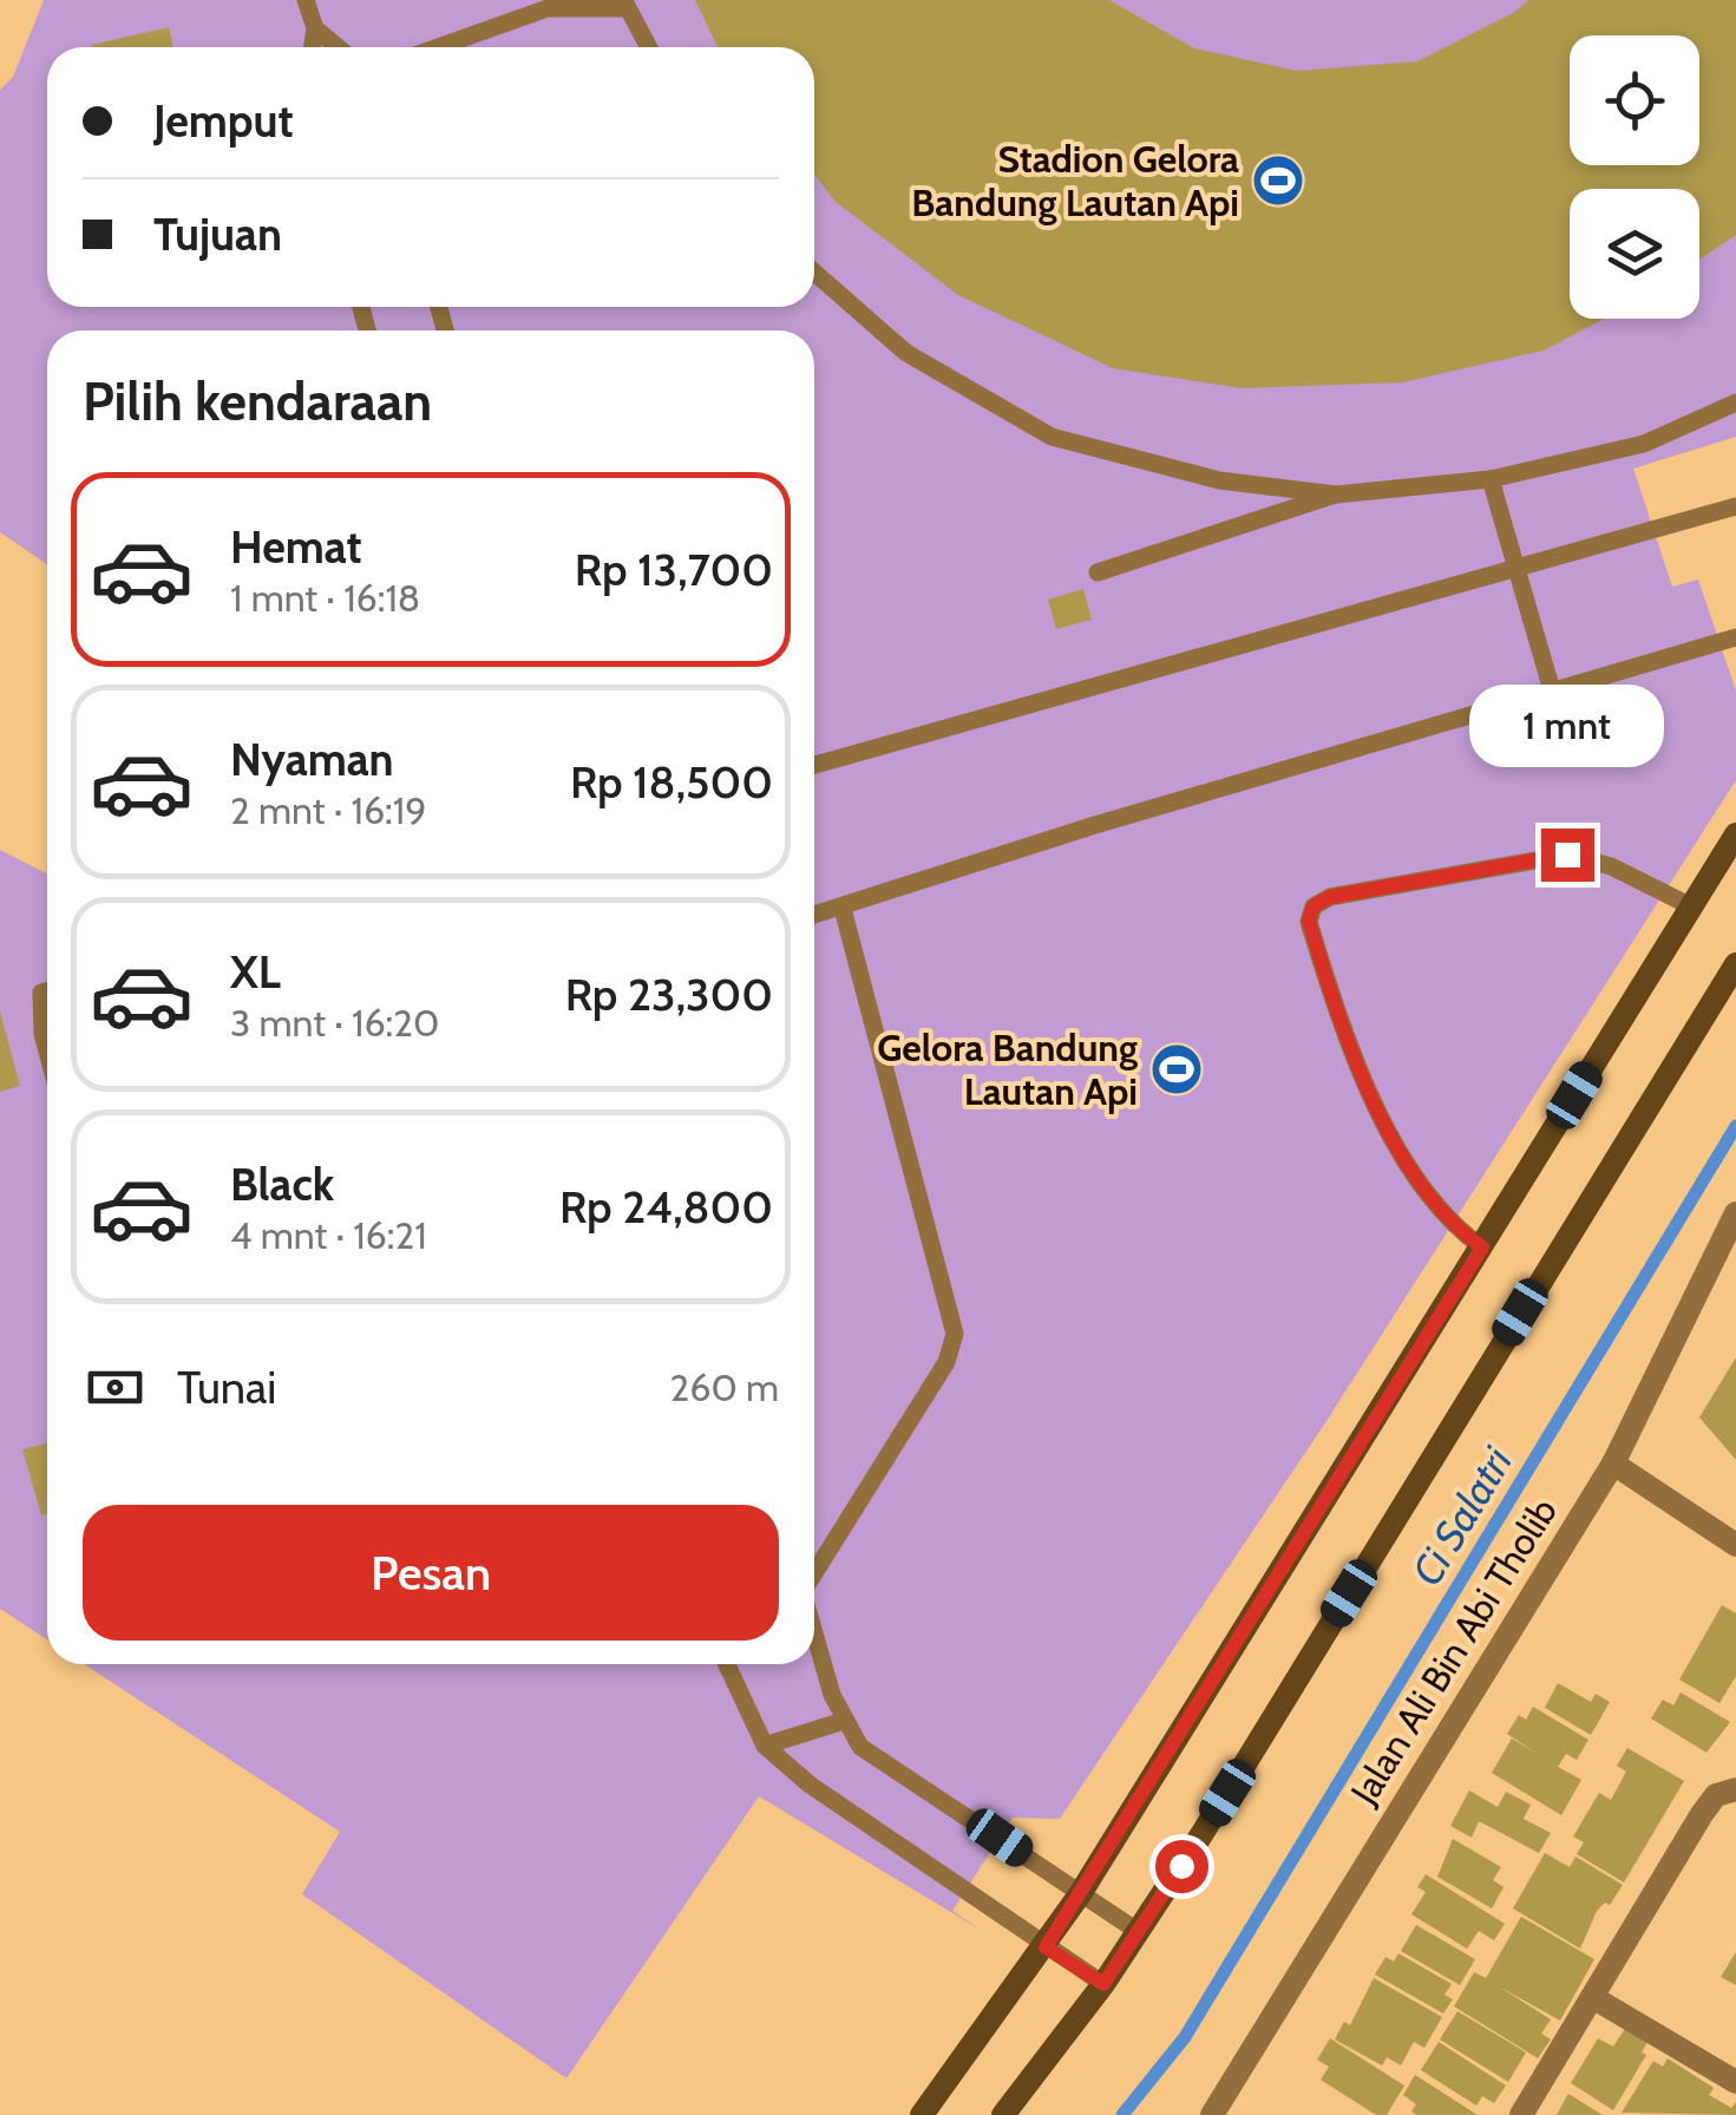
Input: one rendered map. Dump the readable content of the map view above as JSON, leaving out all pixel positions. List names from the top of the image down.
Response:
{
  "streets": {
    "street": ["Jalan Ali Bin Abi Tholib"]
  },
  "water": ["Ci Salatri"],
  "places": {
    "sports": ["Stadion Gelora Bandung Lautan Api", "Gelora Bandung Lautan Api"]
  },
  "page": {
    "banner": ["Jemput", "Tujuan"],
    "heading": "Pilih kendaraan",
    "list": [
      {
        "name": "Hemat",
        "note": "1 mnt · 16:18",
        "value": "Rp 13,700"
      },
      {
        "name": "Nyaman",
        "note": "2 mnt · 16:19",
        "value": "Rp 18,500"
      },
      {
        "name": "XL",
        "note": "3 mnt · 16:20",
        "value": "Rp 23,300"
      },
      {
        "name": "Black",
        "note": "4 mnt · 16:21",
        "value": "Rp 24,800"
      }
    ],
    "bubble": "1 mnt",
    "pay": ["Tunai", "260 m"],
    "buttons": "Pesan"
  }
}
